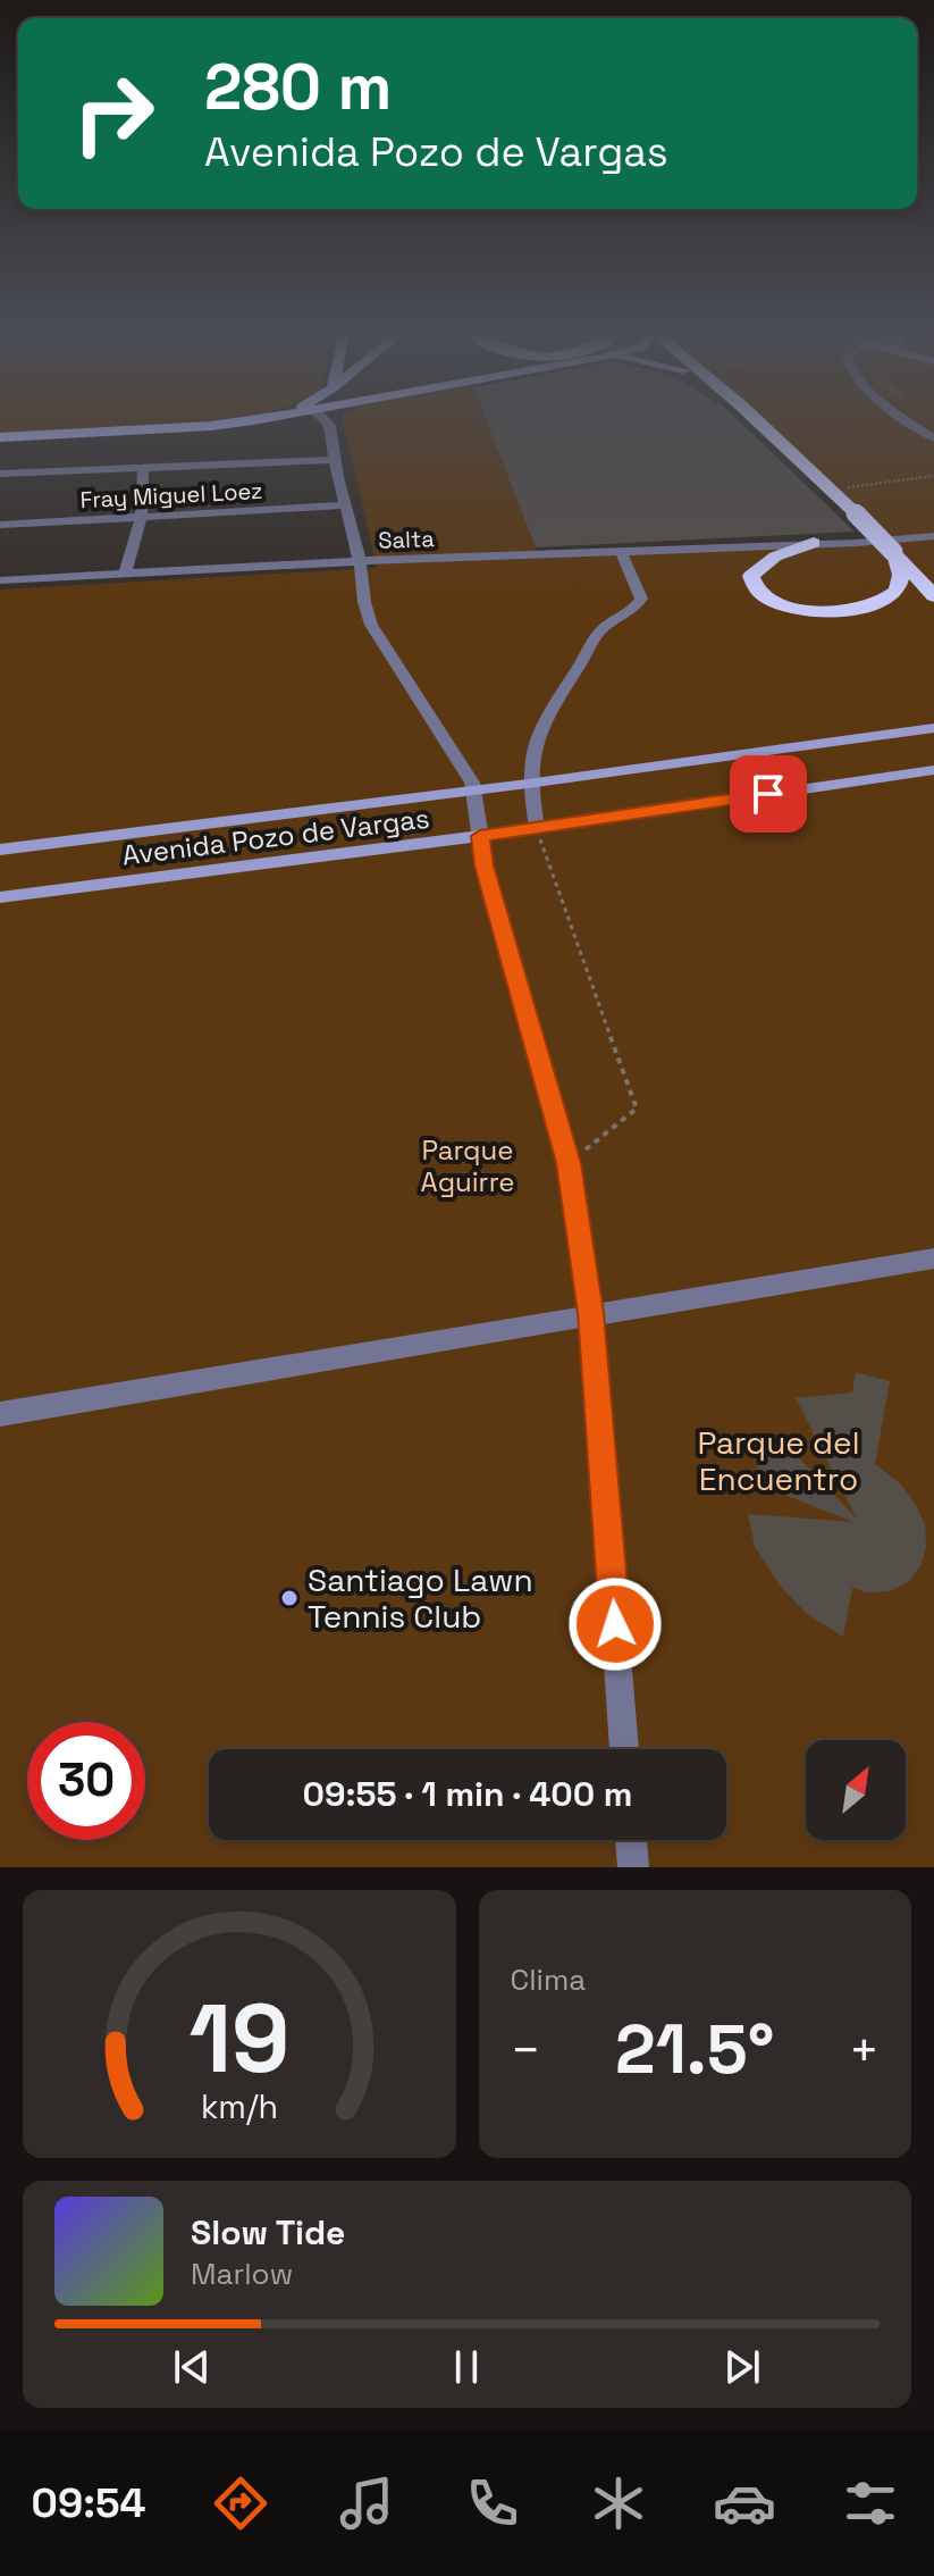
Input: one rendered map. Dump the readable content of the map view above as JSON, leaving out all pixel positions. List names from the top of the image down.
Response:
{
  "streets": {
    "main road": ["Avenida Pozo de Vargas"],
    "street": ["Fray Miguel Loez", "Salta"]
  },
  "parks": ["Parque Aguirre", "Parque del Encuentro"],
  "places": ["Santiago Lawn Tennis Club"],
  "north": "top right",
  "page": {
    "turn": ["280 m", "Avenida Pozo de Vargas"],
    "limit": "30",
    "trip": "09:55 · 1 min · 400 m",
    "tile": "Clima",
    "heat": ["−", "21.5°", "+"],
    "song": ["Slow Tide", "Marlow"],
    "tabs": "09:54",
    "gauge": ["19", "km/h"]
  }
}
